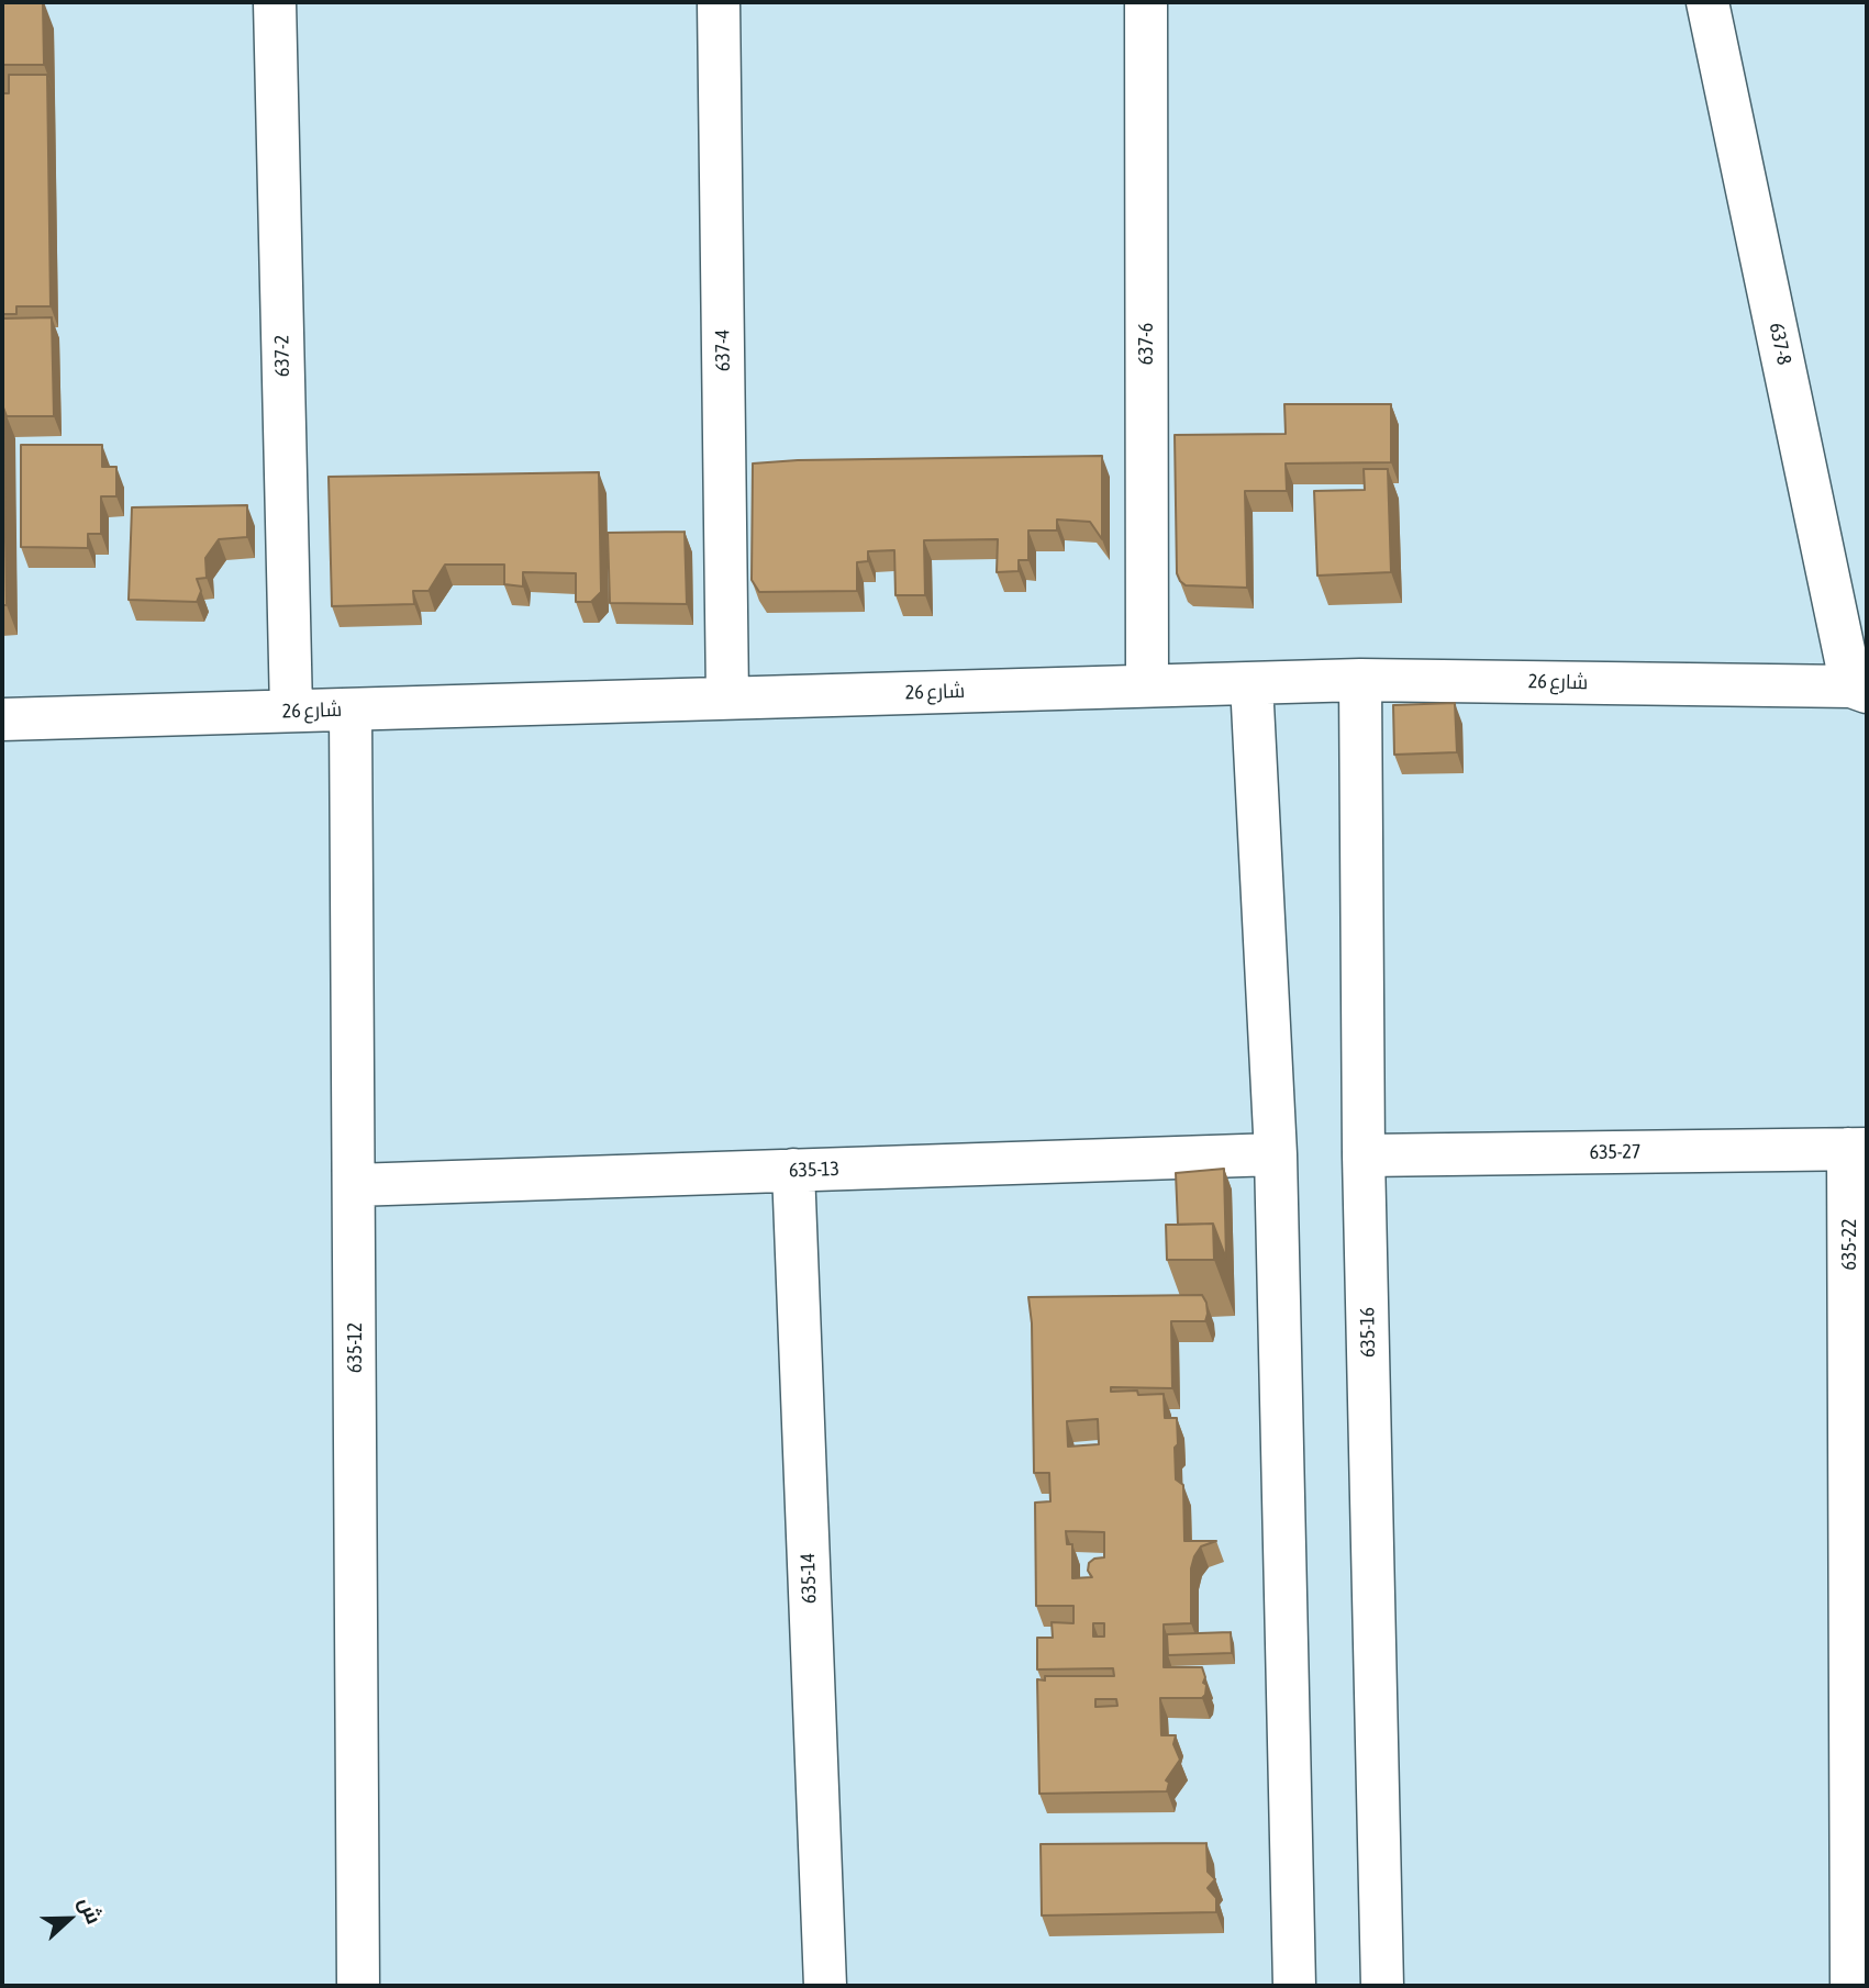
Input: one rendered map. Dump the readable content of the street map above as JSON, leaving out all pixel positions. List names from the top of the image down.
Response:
{
  "streets": {
    "street": [
      "637-6",
      "637-8",
      "637-4",
      "637-2",
      "شارع 26",
      "635-27",
      "635-13",
      "635-22",
      "635-16",
      "635-12",
      "635-14"
    ]
  },
  "crossings": [
    ["637-6", "شارع 26"],
    ["637-8", "شارع 26"],
    ["637-4", "شارع 26"],
    ["637-2", "شارع 26"],
    ["شارع 26", "635-16"],
    ["شارع 26", "635-12"],
    ["635-27", "635-22"],
    ["635-27", "635-16"],
    ["635-13", "635-12"],
    ["635-13", "635-14"]
  ],
  "north": "right"
}
